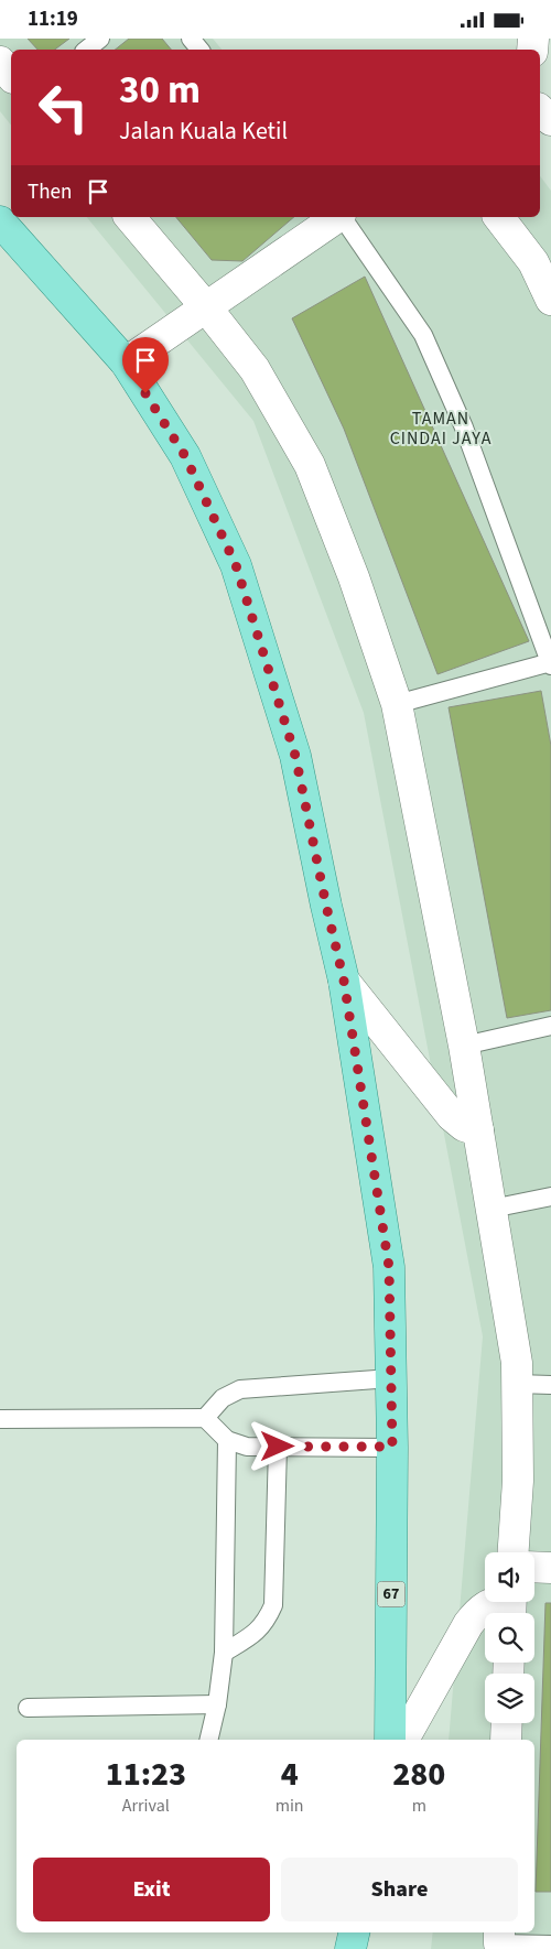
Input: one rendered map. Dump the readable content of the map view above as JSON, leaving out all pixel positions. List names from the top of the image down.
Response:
{
  "streets": {
    "main road": ["67"]
  },
  "districts": ["TAMAN CINDAI JAYA"],
  "page": {
    "status": "11:19",
    "turn": ["30 m", "Jalan Kuala Ketil"],
    "then": "Then",
    "eta": [
      "11:23",
      "Arrival",
      "4",
      "min",
      "280",
      "m"
    ],
    "buttons": ["Exit", "Share"]
  }
}
